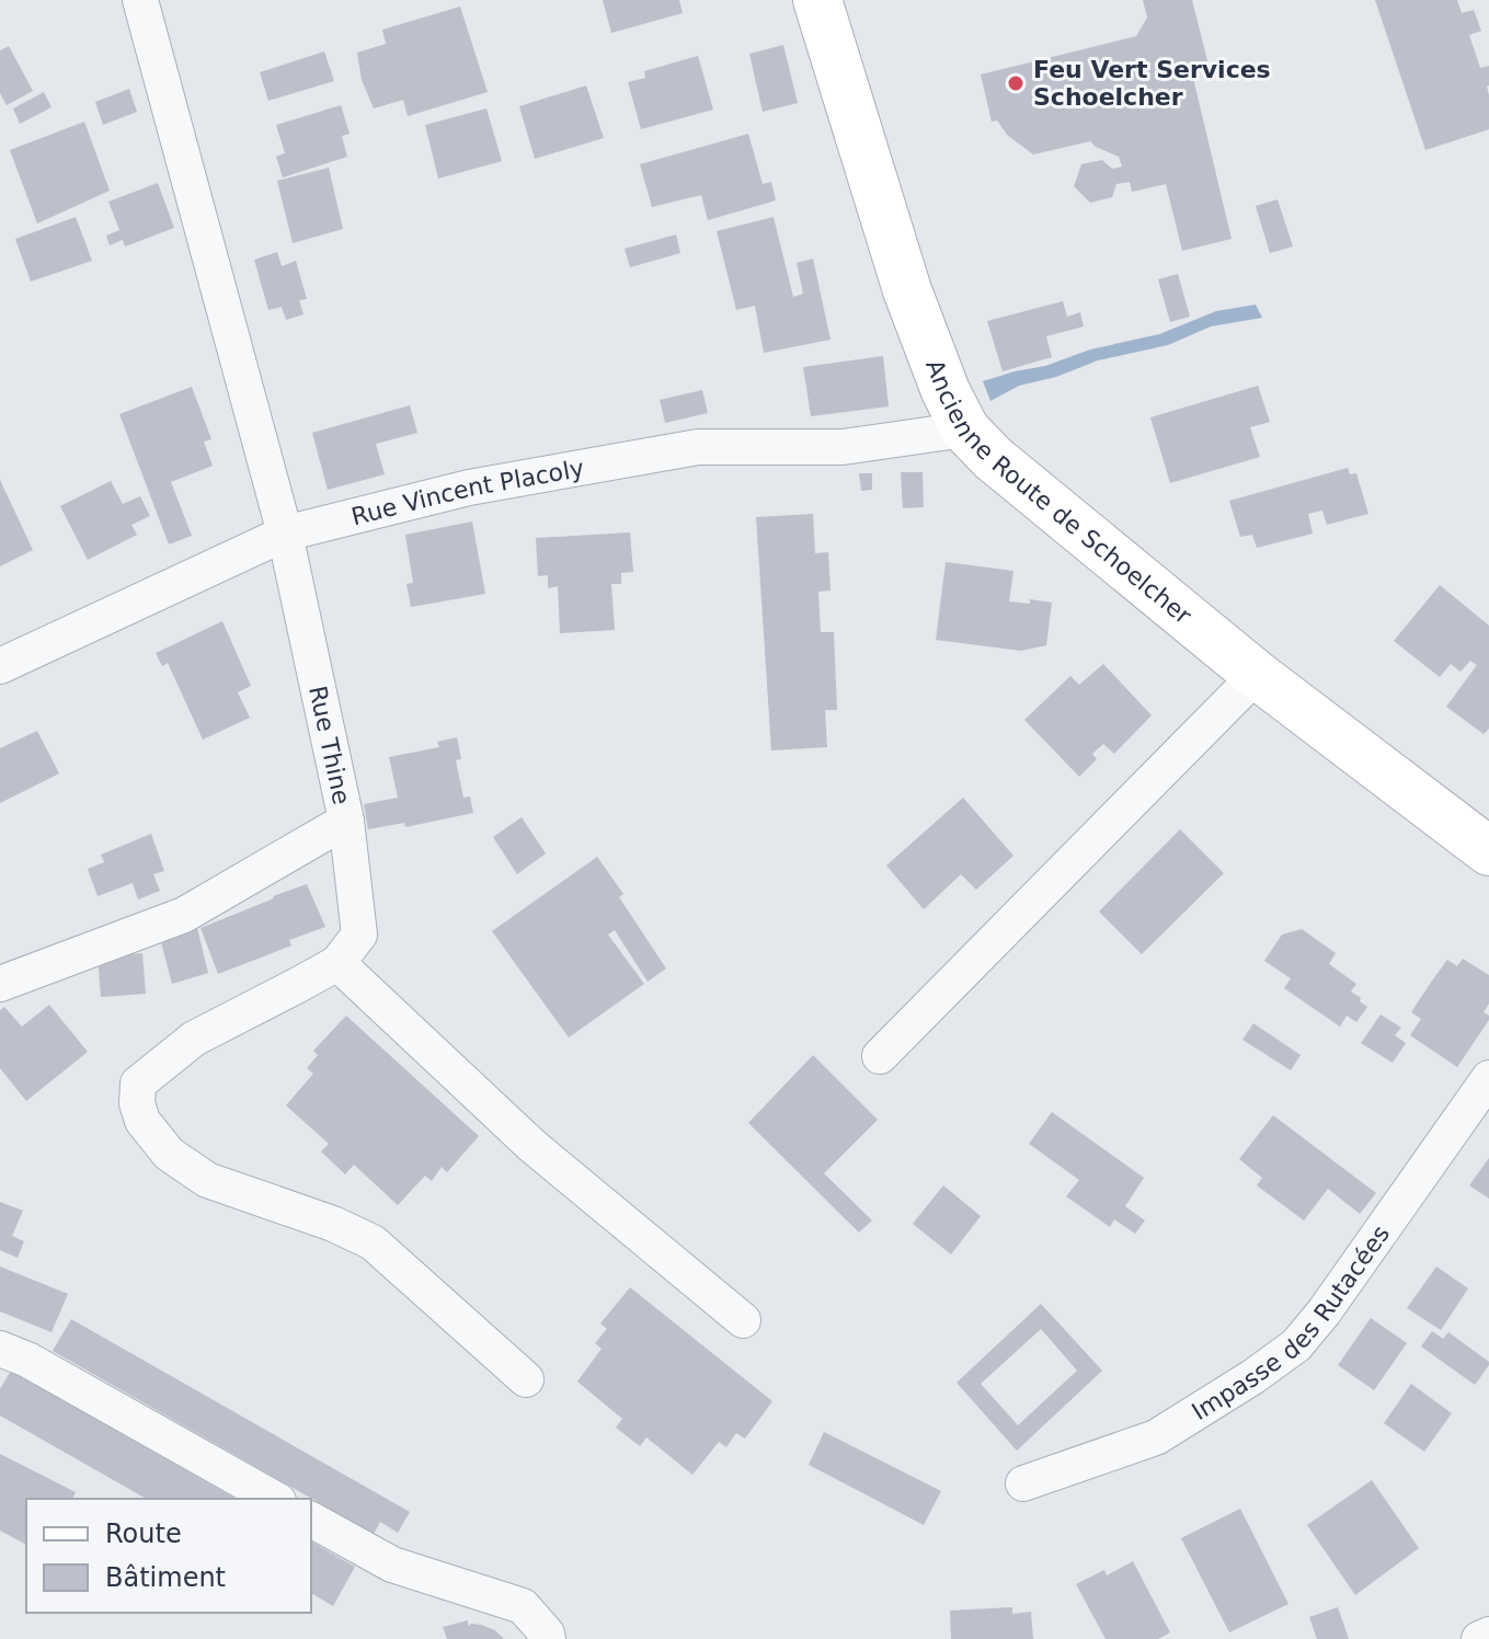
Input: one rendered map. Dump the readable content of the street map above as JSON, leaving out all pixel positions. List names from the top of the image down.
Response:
{
  "streets": {
    "main road": ["Ancienne Route de Schoelcher"],
    "street": ["Rue Vincent Placoly", "Rue Thine", "Impasse des Rutacées"]
  },
  "crossings": [
    ["Ancienne Route de Schoelcher", "Rue Vincent Placoly"],
    ["Rue Vincent Placoly", "Rue Thine"]
  ],
  "places": ["Feu Vert Services Schoelcher"],
  "legend": ["Route", "Bâtiment"]
}
